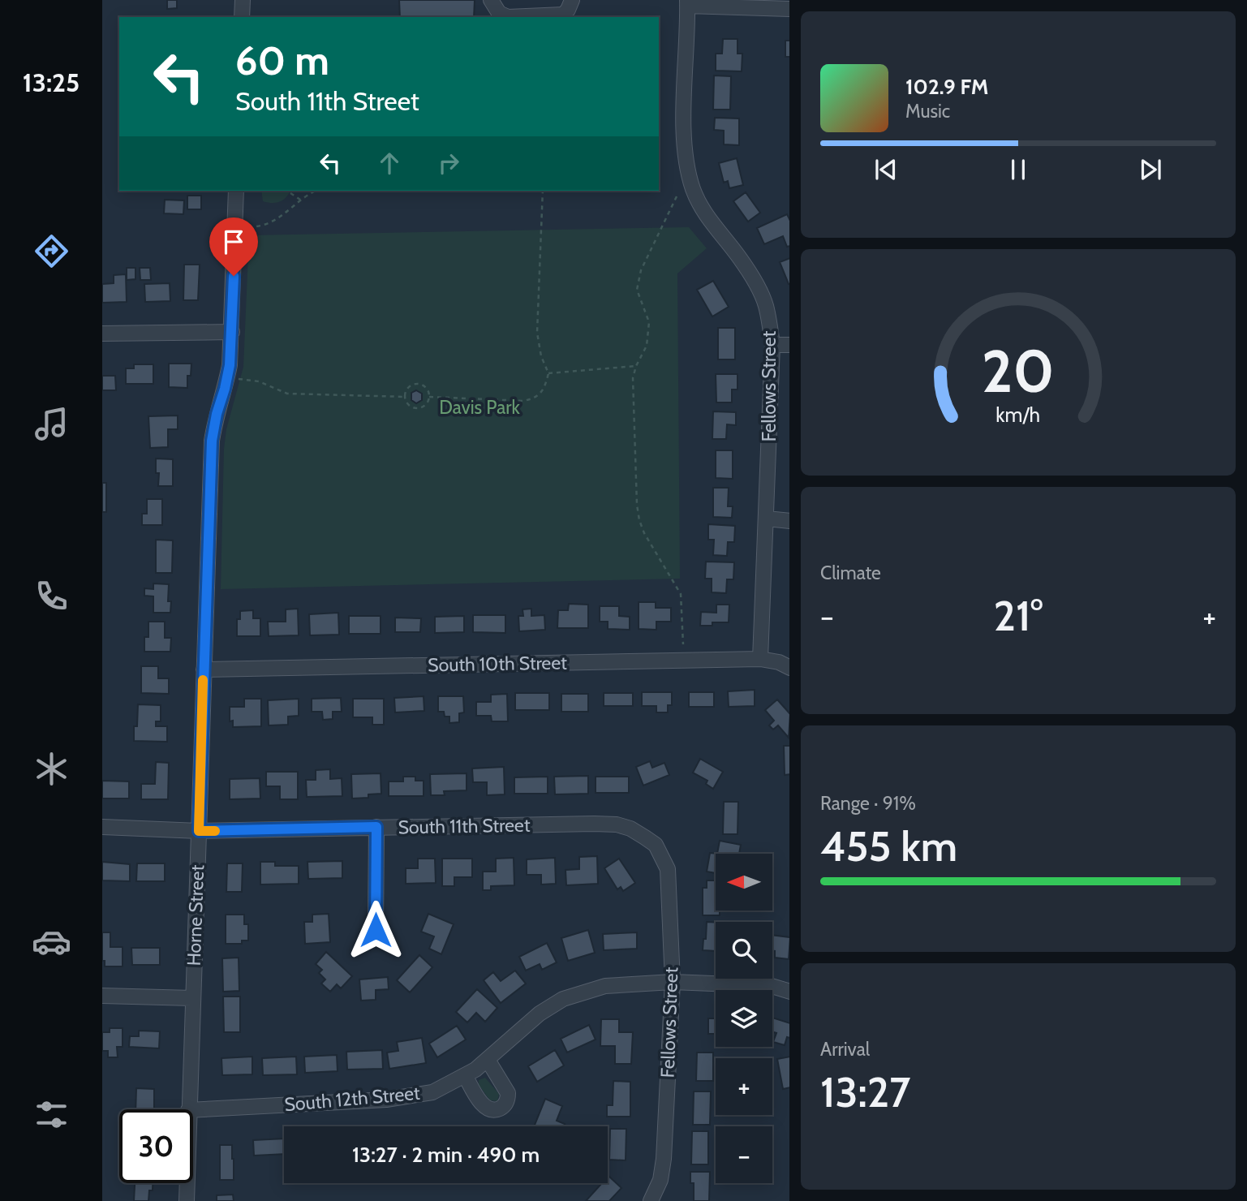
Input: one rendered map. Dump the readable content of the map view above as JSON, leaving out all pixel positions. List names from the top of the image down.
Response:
{
  "streets": {
    "street": [
      "Fellows Street",
      "South 10th Street",
      "South 11th Street",
      "Horne Street",
      "South 12th Street"
    ]
  },
  "crossings": [
    ["Fellows Street", "South 10th Street"],
    ["Fellows Street", "South 11th Street"],
    ["Fellows Street", "South 12th Street"],
    ["South 10th Street", "Horne Street"],
    ["South 11th Street", "Horne Street"]
  ],
  "parks": ["Davis Park"],
  "north": "left",
  "page": {
    "tabs": "13:25",
    "turn": ["60 m", "South 11th Street"],
    "song": ["102.9 FM", "Music"],
    "tile": [
      "Climate",
      ["Range · 91%", "455 km"],
      ["Arrival", "13:27"]
    ],
    "heat": ["−", "21°", "+"],
    "map_buttons": ["+", "−"],
    "limit": "30",
    "trip": "13:27 · 2 min · 490 m",
    "gauge": ["20", "km/h"]
  }
}
